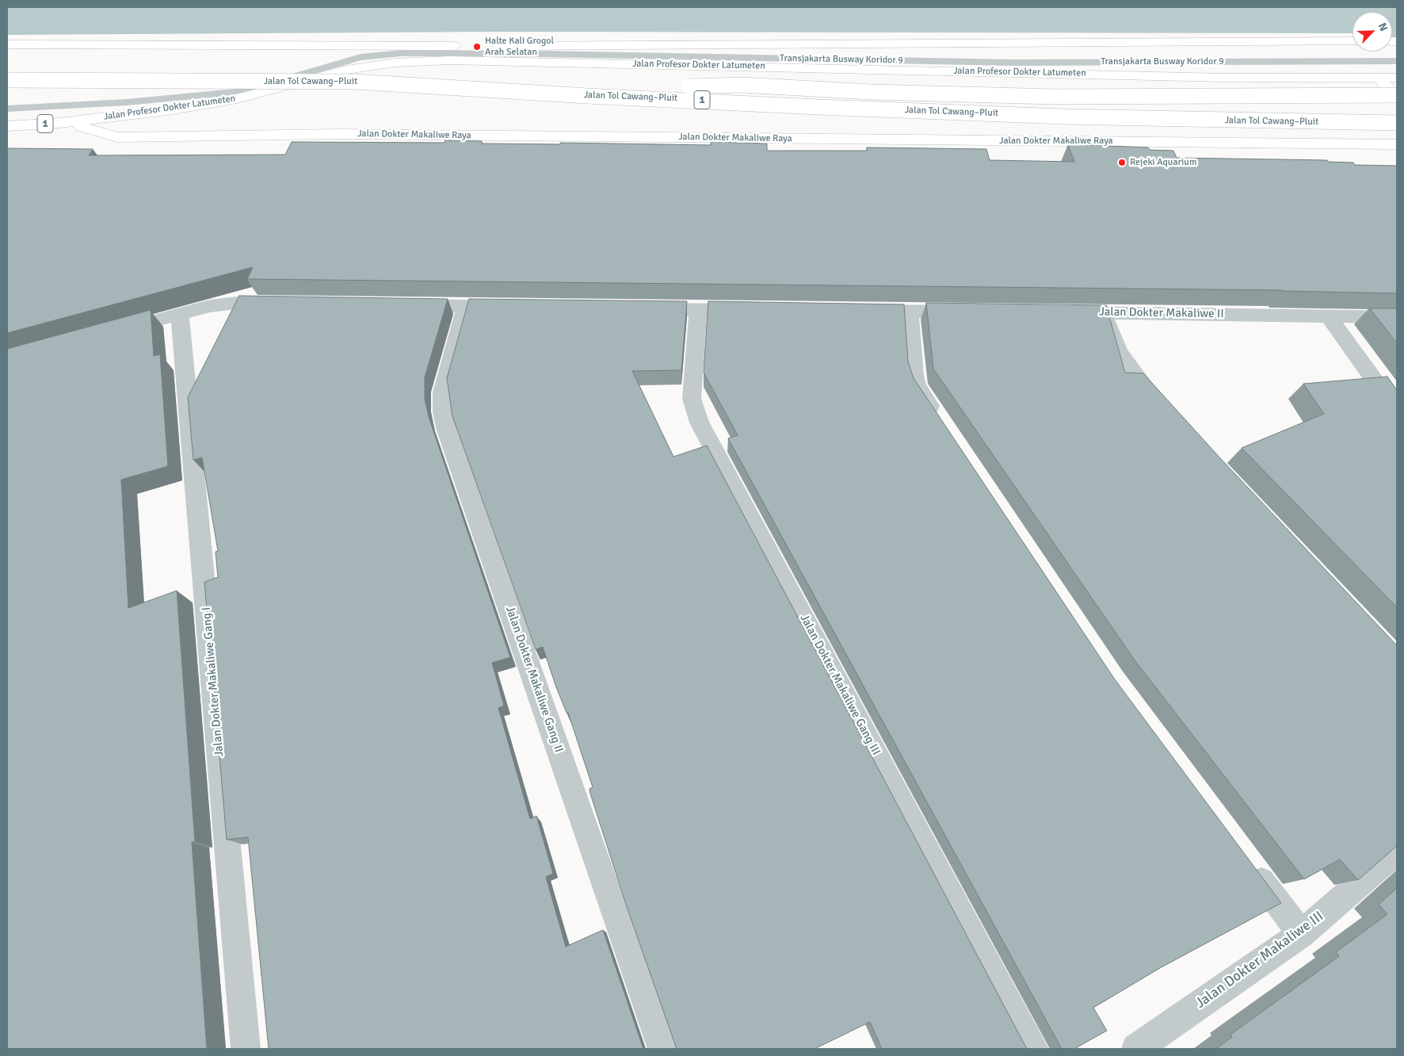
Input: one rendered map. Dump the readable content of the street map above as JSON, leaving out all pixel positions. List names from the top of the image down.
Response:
{
  "streets": {
    "main road": [
      "Jalan Profesor Dokter Latumeten",
      "Jalan Tol Cawang–Pluit",
      "1",
      "Jalan Dokter Makaliwe Raya"
    ],
    "street": [
      "Jalan Dokter Makaliwe II",
      "Jalan Dokter Makaliwe Gang II",
      "Jalan Dokter Makaliwe Gang I",
      "Jalan Dokter Makaliwe Gang III",
      "Jalan Dokter Makaliwe III"
    ],
    "lane": ["Transjakarta Busway Koridor 9"]
  },
  "crossings": [
    ["Jalan Profesor Dokter Latumeten", "Jalan Dokter Makaliwe Raya"]
  ],
  "places": ["Halte Kali Grogol Arah Selatan", "Rejeki Aquarium"],
  "north": "top right"
}
